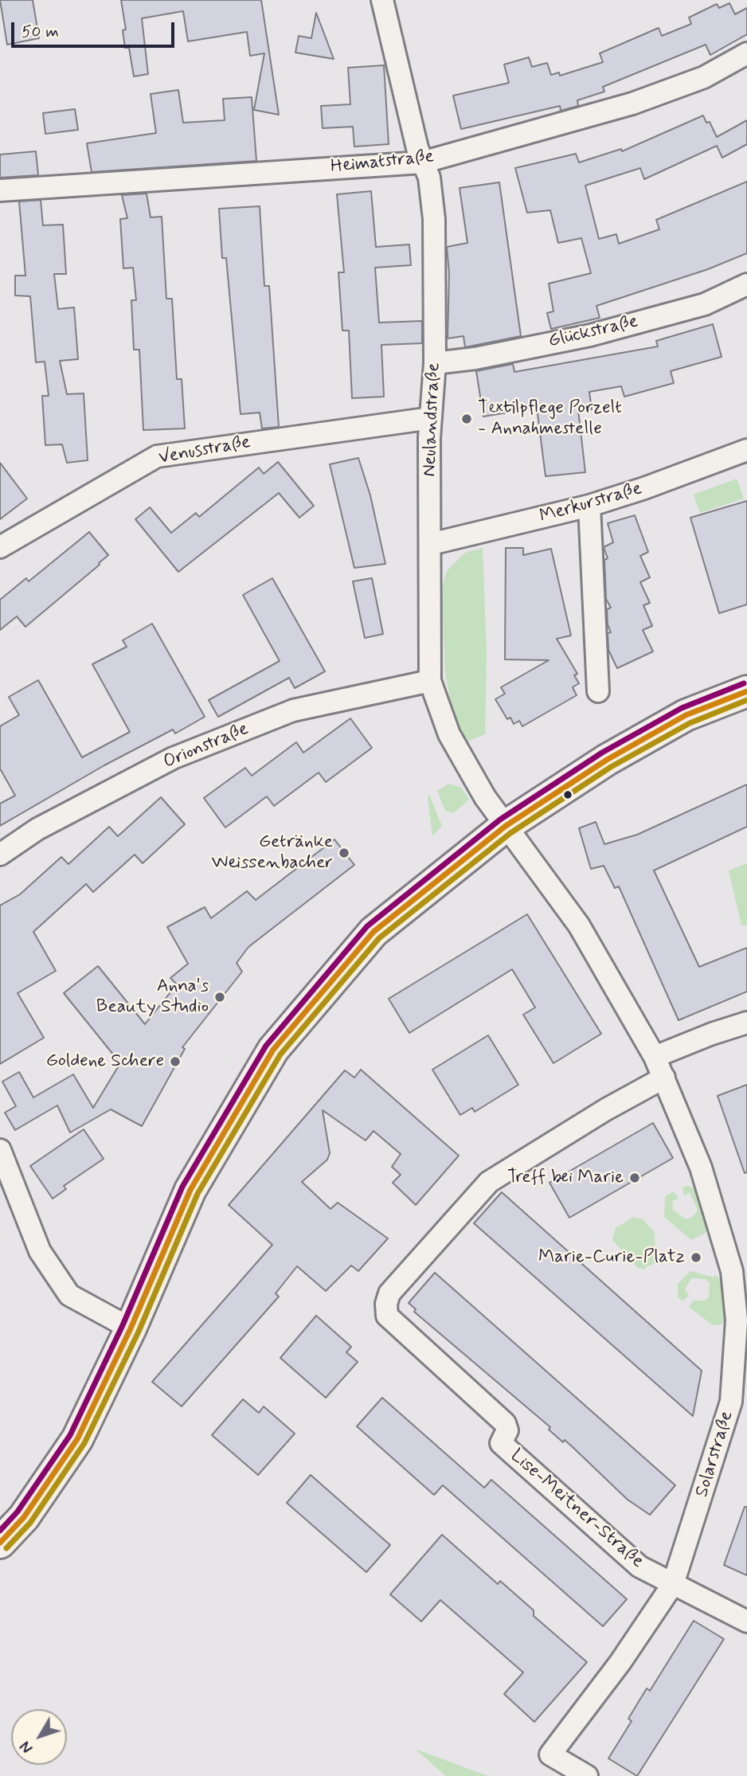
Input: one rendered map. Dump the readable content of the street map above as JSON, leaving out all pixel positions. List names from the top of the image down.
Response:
{
  "streets": {
    "street": [
      "Heimatstraße",
      "Glückstraße",
      "Neulandstraße",
      "Venusstraße",
      "Merkurstraße",
      "Orionstraße",
      "Solarstraße",
      "Lise-Meitner-Straße"
    ]
  },
  "crossings": [
    ["Heimatstraße", "Neulandstraße"],
    ["Glückstraße", "Neulandstraße"],
    ["Neulandstraße", "Venusstraße"],
    ["Neulandstraße", "Merkurstraße"],
    ["Neulandstraße", "Orionstraße"],
    ["Neulandstraße", "Solarstraße"],
    ["Solarstraße", "Lise-Meitner-Straße"]
  ],
  "places": [
    "Textilpflege Porzelt - Annahmestelle",
    "Getränke Weissenbacher",
    "Anna's Beauty Studio",
    "Goldene Schere",
    "Treff bei Marie",
    "Marie-Curie-Platz"
  ],
  "scale_bar": "50 m",
  "north": "bottom left"
}
